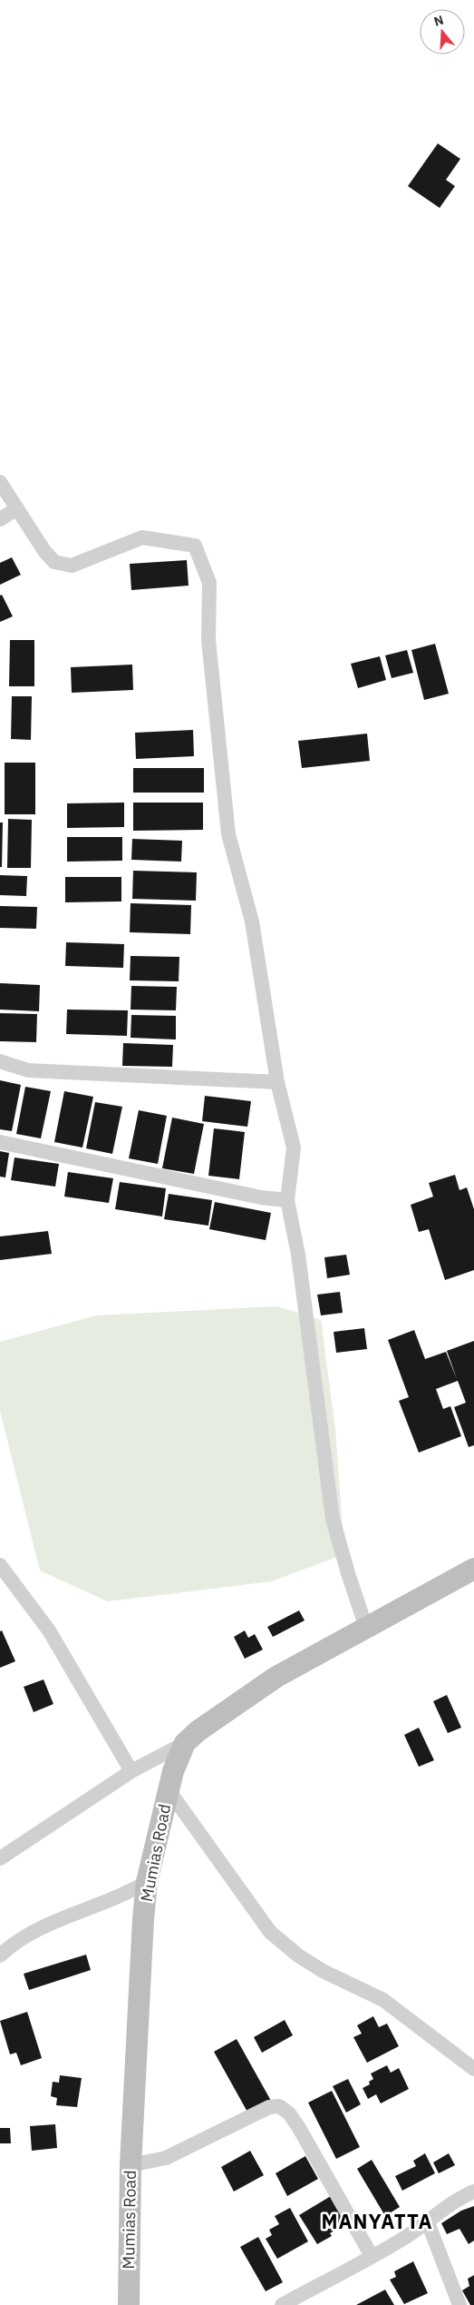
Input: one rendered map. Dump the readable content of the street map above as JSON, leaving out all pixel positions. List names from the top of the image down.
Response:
{
  "streets": {
    "street": ["Mumias Road"]
  },
  "districts": ["MANYATTA"],
  "north": "top"
}
